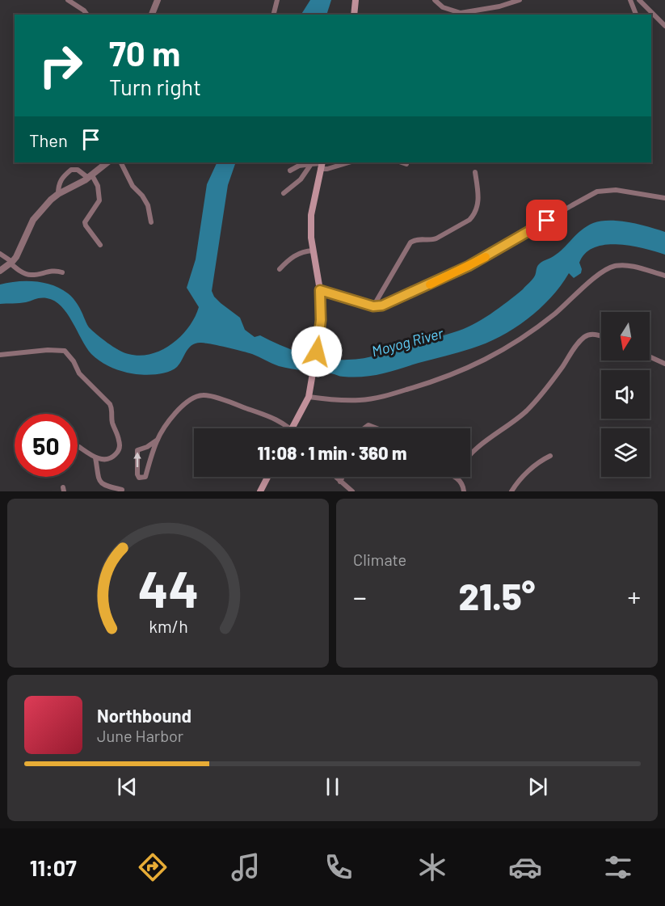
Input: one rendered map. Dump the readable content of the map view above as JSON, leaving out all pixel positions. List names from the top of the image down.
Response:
{
  "water": ["Moyog River"],
  "north": "bottom",
  "page": {
    "turn": ["70 m", "Turn right"],
    "then": "Then",
    "limit": "50",
    "trip": "11:08 · 1 min · 360 m",
    "tile": "Climate",
    "heat": ["−", "21.5°", "+"],
    "song": ["Northbound", "June Harbor"],
    "tabs": "11:07",
    "gauge": ["44", "km/h"]
  }
}
